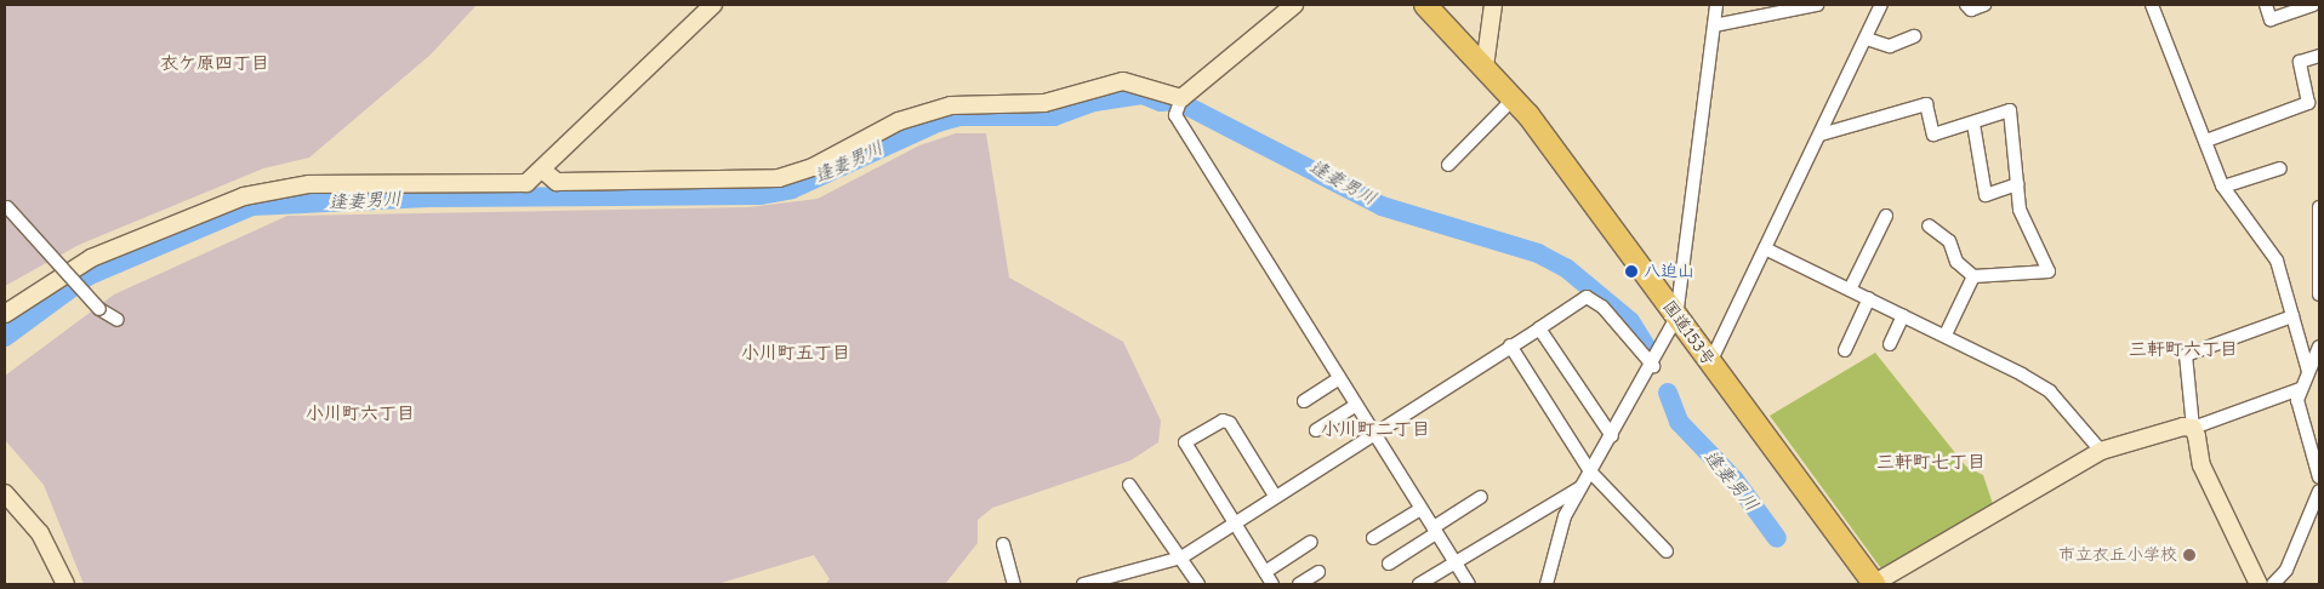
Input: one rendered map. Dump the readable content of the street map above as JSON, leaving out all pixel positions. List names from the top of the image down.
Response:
{
  "streets": {
    "highway": ["国道153号"]
  },
  "districts": [
    "衣ケ原四丁目",
    "三軒町六丁目",
    "小川町五丁目",
    "小川町六丁目",
    "小川町二丁目",
    "三軒町七丁目"
  ],
  "water": ["逢妻男川"],
  "places": ["八迫山", "市立衣丘小学校"]
}
